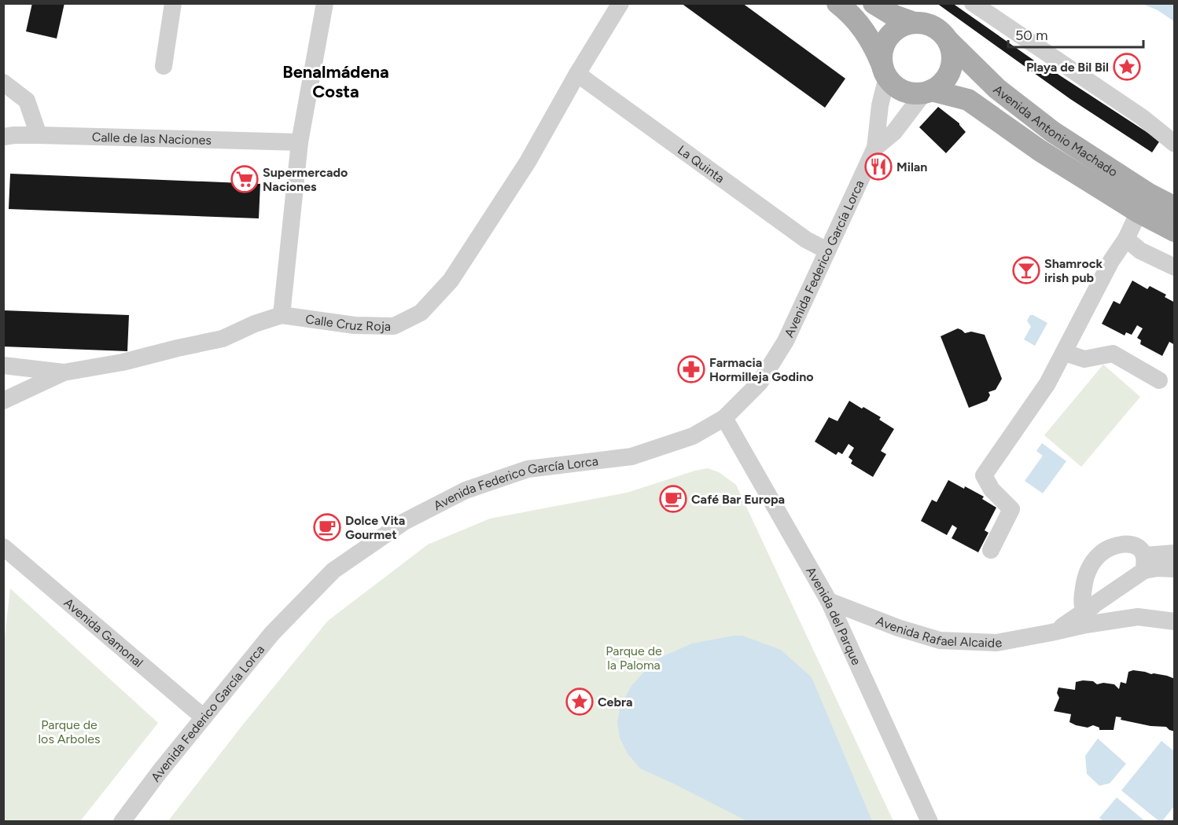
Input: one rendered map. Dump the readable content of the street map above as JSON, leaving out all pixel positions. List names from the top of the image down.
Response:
{
  "streets": {
    "main road": ["Avenida Antonio Machado"],
    "street": [
      "Calle de las Naciones",
      "La Quinta",
      "Avenida Federico García Lorca",
      "Calle Cruz Roja",
      "Avenida del Parque",
      "Avenida Rafael Alcaide",
      "Avenida Gamonal"
    ]
  },
  "crossings": [
    ["La Quinta", "Avenida Federico García Lorca"],
    ["La Quinta", "Calle Cruz Roja"],
    ["Avenida Federico García Lorca", "Avenida del Parque"],
    ["Avenida Federico García Lorca", "Avenida Gamonal"],
    ["Avenida del Parque", "Avenida Rafael Alcaide"]
  ],
  "districts": ["Benalmádena Costa"],
  "parks": ["Parque de la Paloma", "Parque de los Arboles"],
  "places": {
    "place": ["Playa de Bil Bil", "Cebra"],
    "restaurant": ["Milan"],
    "supermarket": ["Supermercado Naciones"],
    "bar": ["Shamrock irish pub"],
    "pharmacy": ["Farmacia Hormilleja Godino"],
    "cafe": ["Café Bar Europa", "Dolce Vita Gourmet"]
  },
  "scale_bar": "50 m"
}
